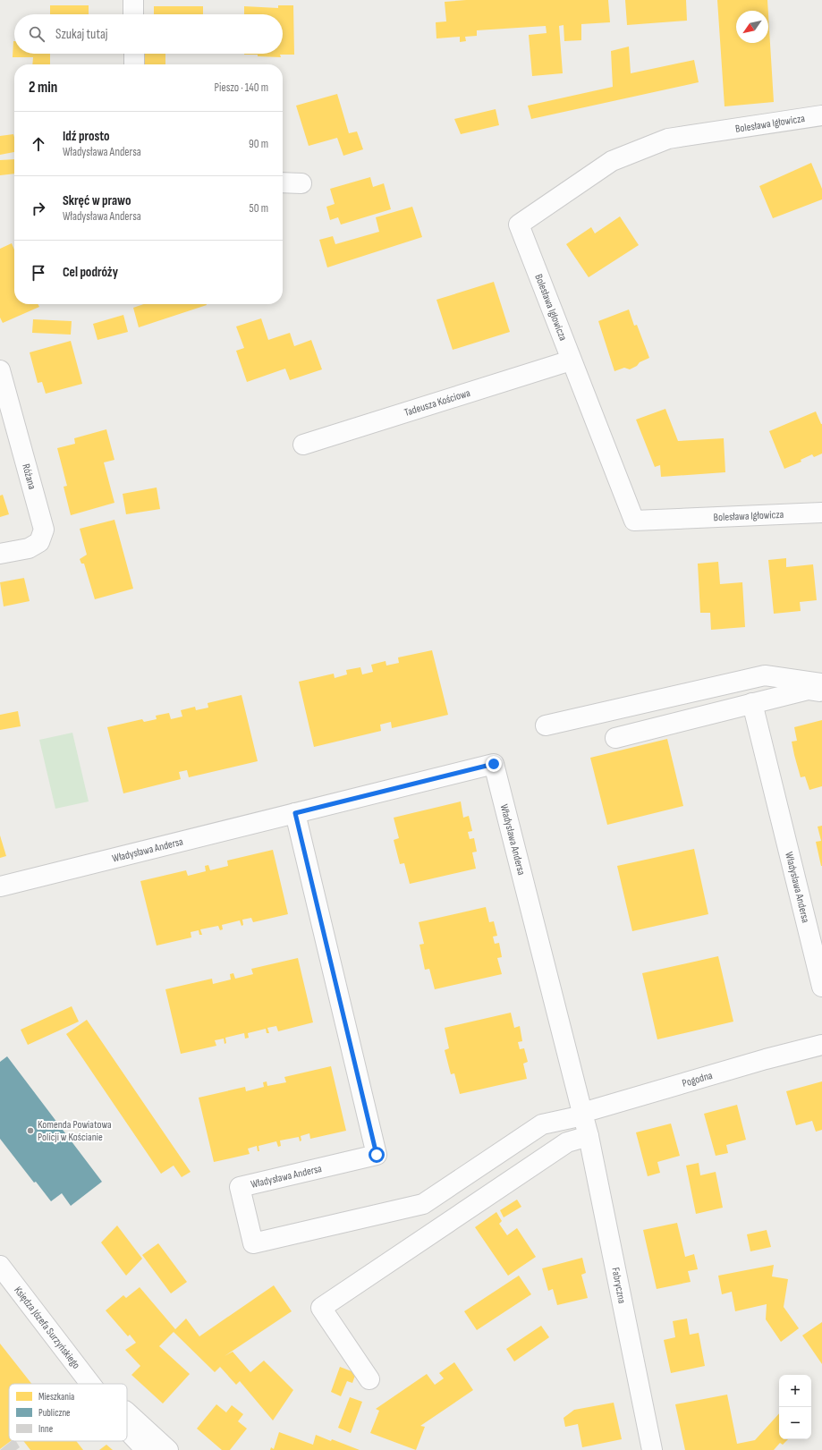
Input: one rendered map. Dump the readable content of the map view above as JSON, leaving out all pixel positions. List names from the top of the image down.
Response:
{
  "streets": {
    "street": [
      "Bolesława Igłowicza",
      "Tadeusza Kościowa",
      "Różana",
      "Władysława Andersa",
      "Pogodna",
      "Fabryczna",
      "Księdza Józefa Surzyńskiego"
    ]
  },
  "crossings": [
    ["Bolesława Igłowicza", "Tadeusza Kościowa"],
    ["Władysława Andersa", "Pogodna"],
    ["Władysława Andersa", "Fabryczna"],
    ["Pogodna", "Fabryczna"]
  ],
  "places": ["Komenda Powiatowa Policji w Kościanie"],
  "legend": ["Mieszkania", "Publiczne", "Inne"],
  "north": "bottom left",
  "page": {
    "search": "Szukaj tutaj",
    "heading": ["2 min", "Pieszo · 140 m"],
    "list": [
      ["Idź prosto", "Władysława Andersa", "90 m"],
      ["Skręć w prawo", "Władysława Andersa", "50 m"],
      "Cel podróży"
    ],
    "map_buttons": ["+", "−"]
  }
}
